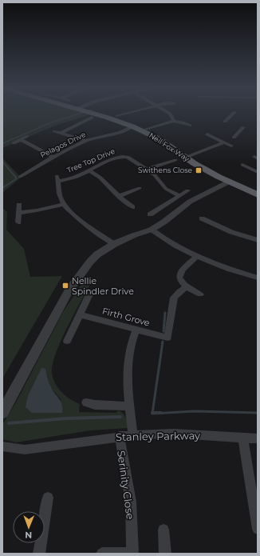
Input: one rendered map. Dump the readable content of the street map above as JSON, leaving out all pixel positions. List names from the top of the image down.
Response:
{
  "streets": {
    "main road": ["Neil Fox Way"],
    "street": [
      "Pelagos Drive",
      "Tree Top Drive",
      "Firth Grove",
      "Stanley Parkway",
      "Serinity Close"
    ]
  },
  "crossings": [
    ["Pelagos Drive", "Neil Fox Way"],
    ["Stanley Parkway", "Serinity Close"]
  ],
  "places": {
    "transit": ["Swithens Close", "Nellie Spindler Drive"]
  },
  "north": "bottom"
}
